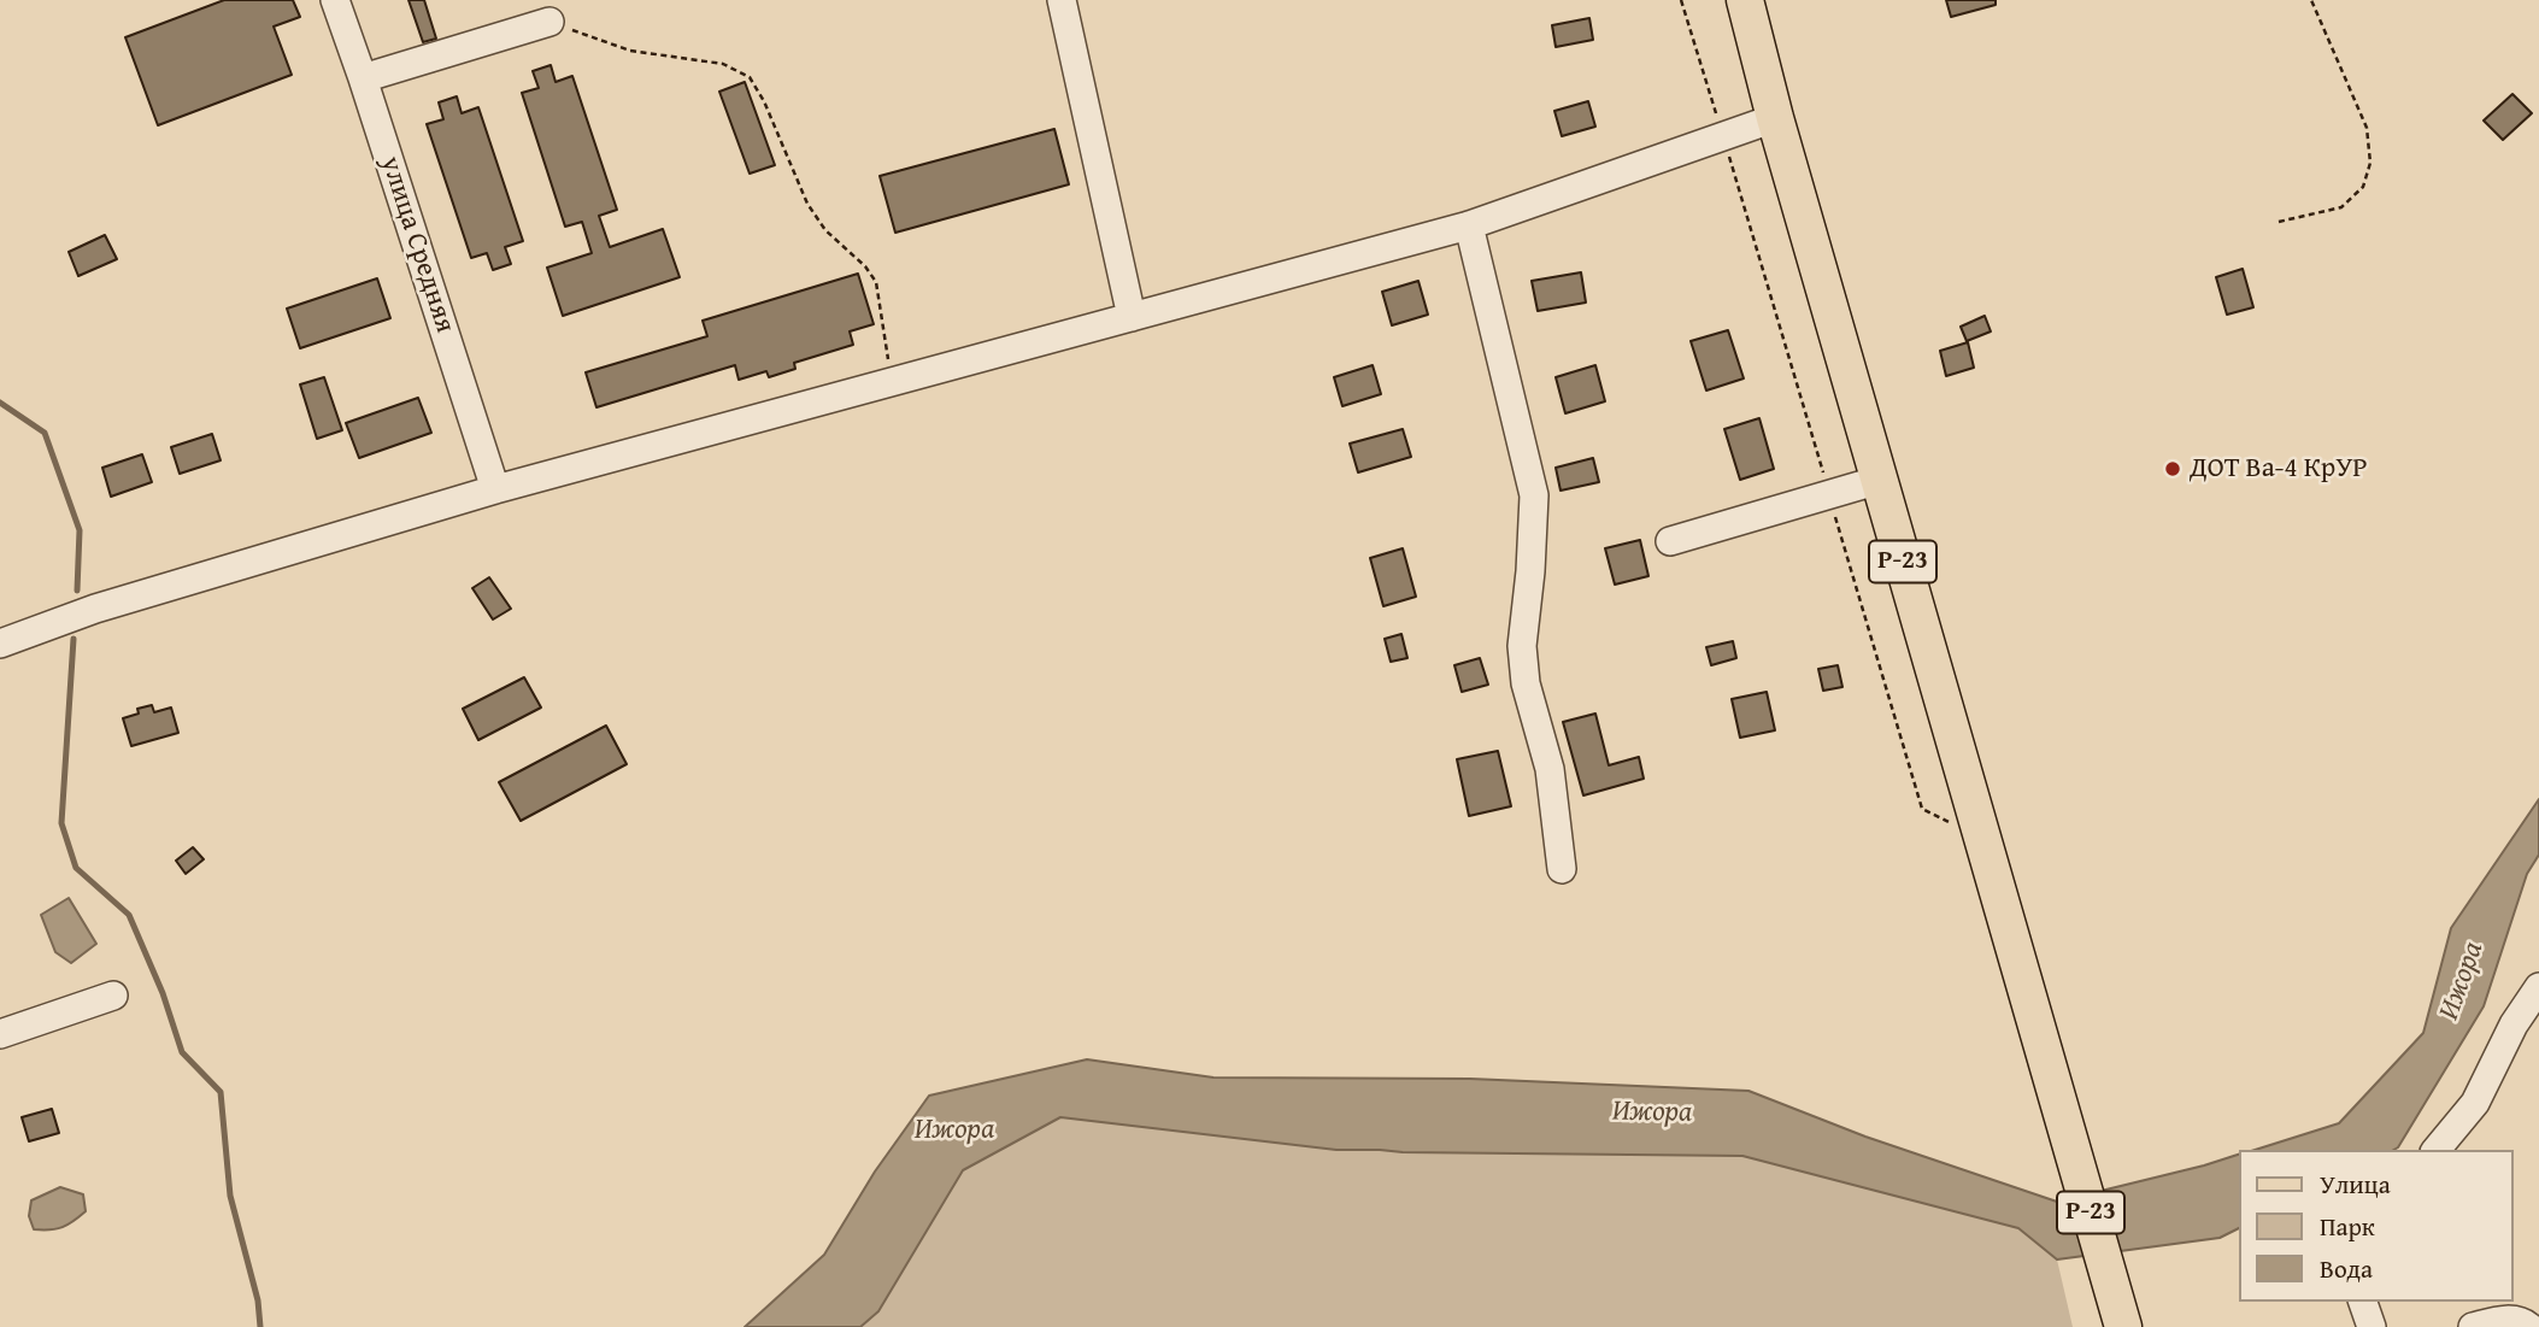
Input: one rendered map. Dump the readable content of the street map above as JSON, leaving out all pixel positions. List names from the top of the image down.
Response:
{
  "streets": {
    "main road": ["Р-23"],
    "street": ["улица Средняя"]
  },
  "water": ["Ижора"],
  "places": ["ДОТ Ва-4 КрУР"],
  "legend": ["Улица", "Парк", "Вода"]
}
